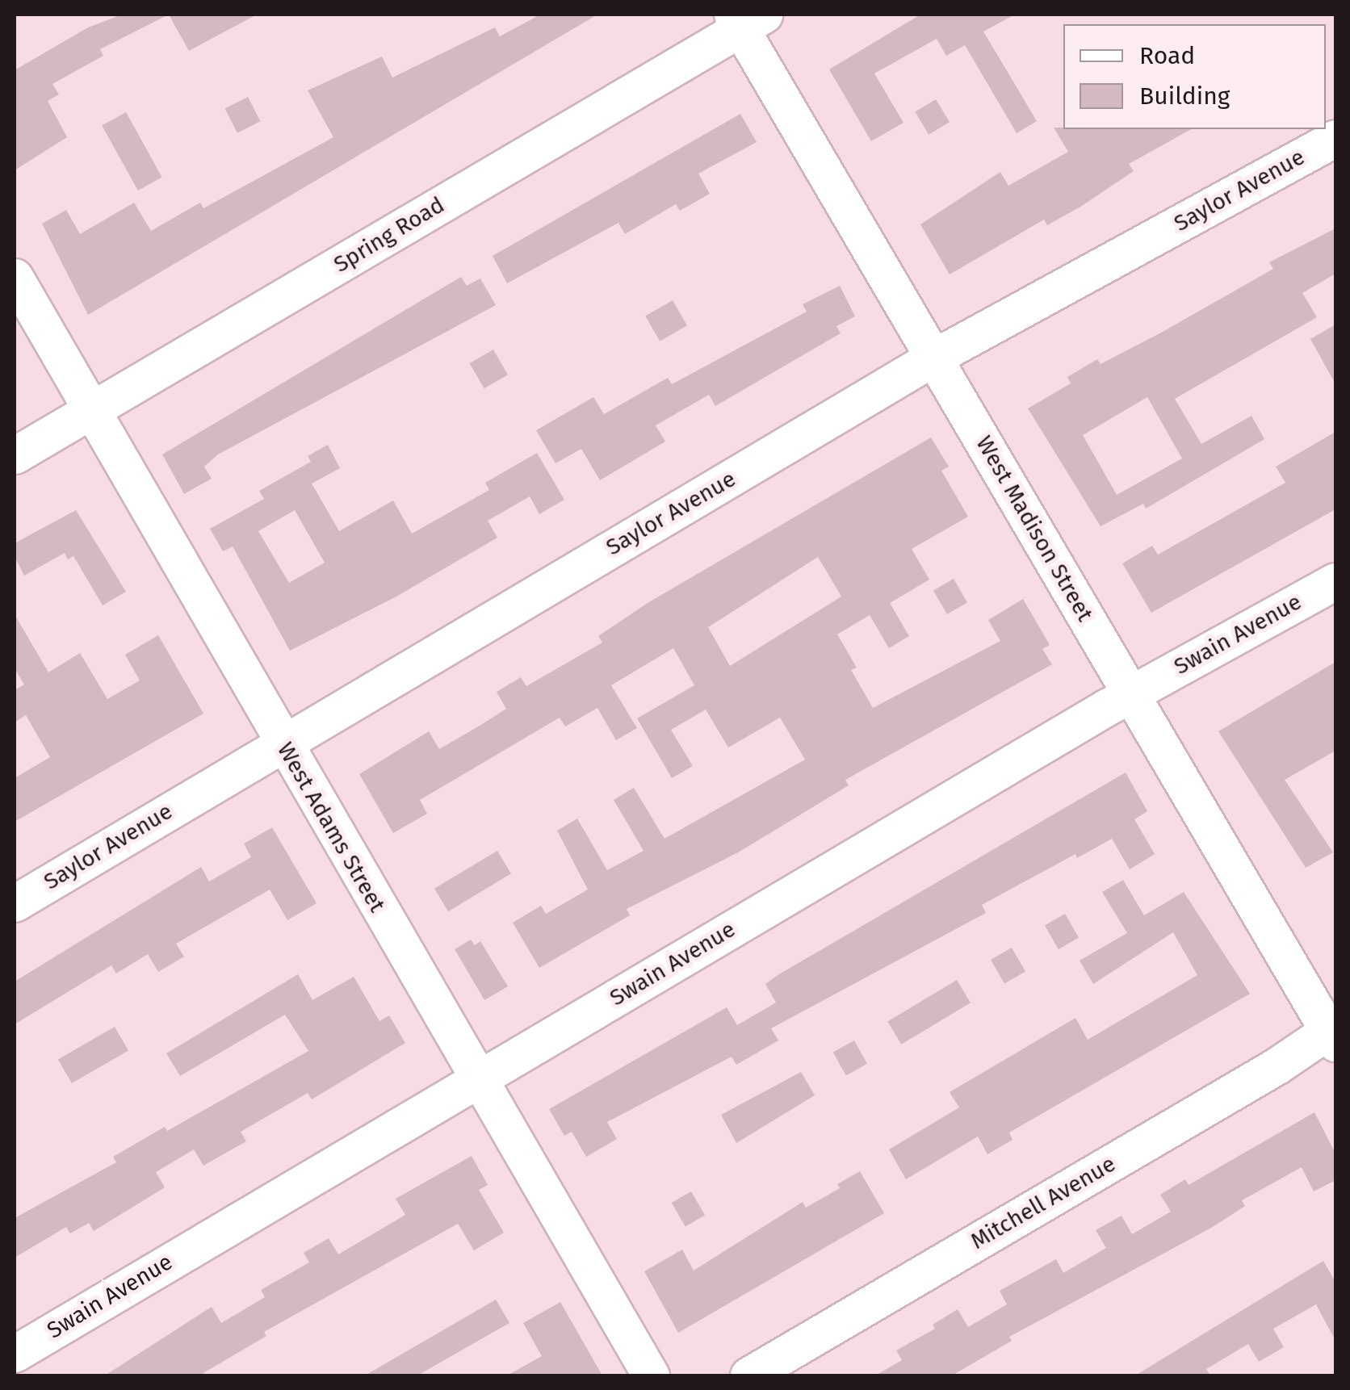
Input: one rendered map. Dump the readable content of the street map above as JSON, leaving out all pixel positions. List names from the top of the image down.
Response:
{
  "streets": {
    "street": [
      "Saylor Avenue",
      "Spring Road",
      "West Madison Street",
      "Swain Avenue",
      "West Adams Street",
      "Mitchell Avenue"
    ]
  },
  "crossings": [
    ["Saylor Avenue", "West Madison Street"],
    ["Saylor Avenue", "West Adams Street"],
    ["Spring Road", "West Madison Street"],
    ["Spring Road", "West Adams Street"],
    ["West Madison Street", "Swain Avenue"],
    ["West Madison Street", "Mitchell Avenue"],
    ["Swain Avenue", "West Adams Street"]
  ],
  "legend": ["Road", "Building"]
}
